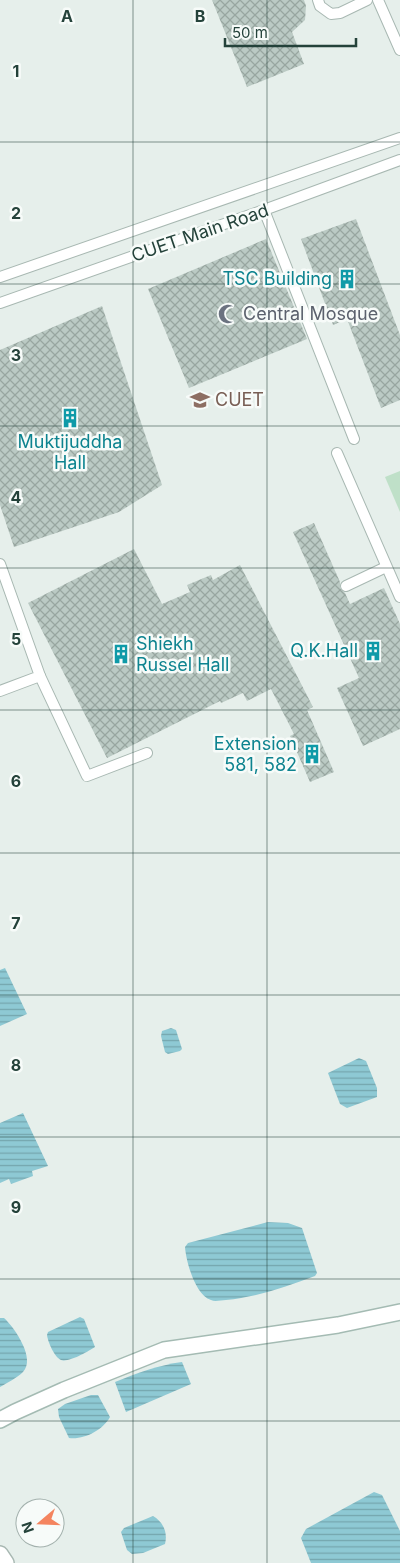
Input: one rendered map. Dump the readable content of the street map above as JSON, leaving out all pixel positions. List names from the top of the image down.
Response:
{
  "streets": {
    "lane": ["CUET Main Road"]
  },
  "places": {
    "building": [
      "TSC Building",
      "Muktijuddha Hall",
      "Q.K.Hall",
      "Shiekh Russel Hall",
      "Extension 581, 582"
    ],
    "mosque": ["Central Mosque"],
    "school or university": ["CUET"]
  },
  "scale_bar": "50 m",
  "north": "left",
  "grid": {
    "columns": ["A", "B"],
    "rows": [
      "1",
      "2",
      "3",
      "4",
      "5",
      "6",
      "7",
      "8",
      "9"
    ]
  }
}
